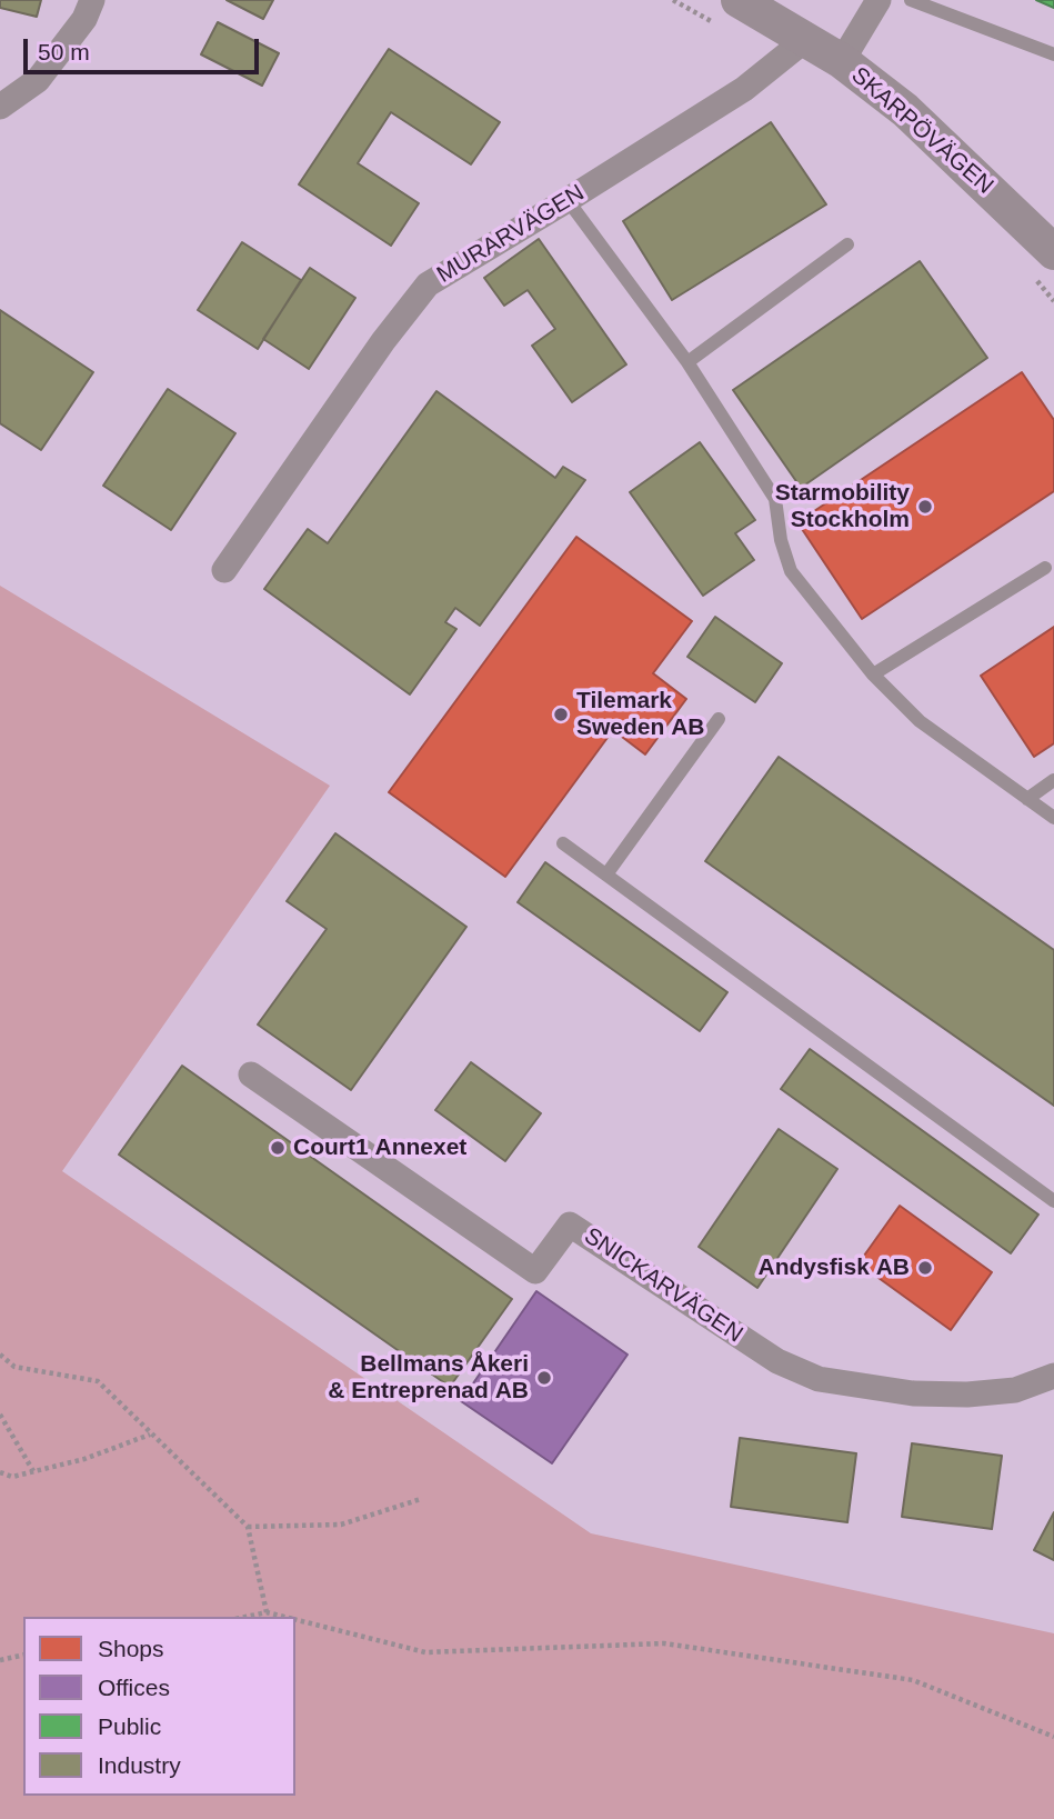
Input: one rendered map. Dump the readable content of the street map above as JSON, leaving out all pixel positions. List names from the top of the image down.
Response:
{
  "streets": {
    "street": ["SKARPÖVÄGEN", "MURARVÄGEN", "SNICKARVÄGEN"]
  },
  "crossings": [
    ["SKARPÖVÄGEN", "MURARVÄGEN"]
  ],
  "places": [
    "Starmobility Stockholm",
    "Tilemark Sweden AB",
    "Court1 Annexet",
    "Andysfisk AB",
    "Bellmans Åkeri & Entreprenad AB"
  ],
  "legend": [
    "Shops",
    "Offices",
    "Public",
    "Industry"
  ],
  "scale_bar": "50 m"
}
